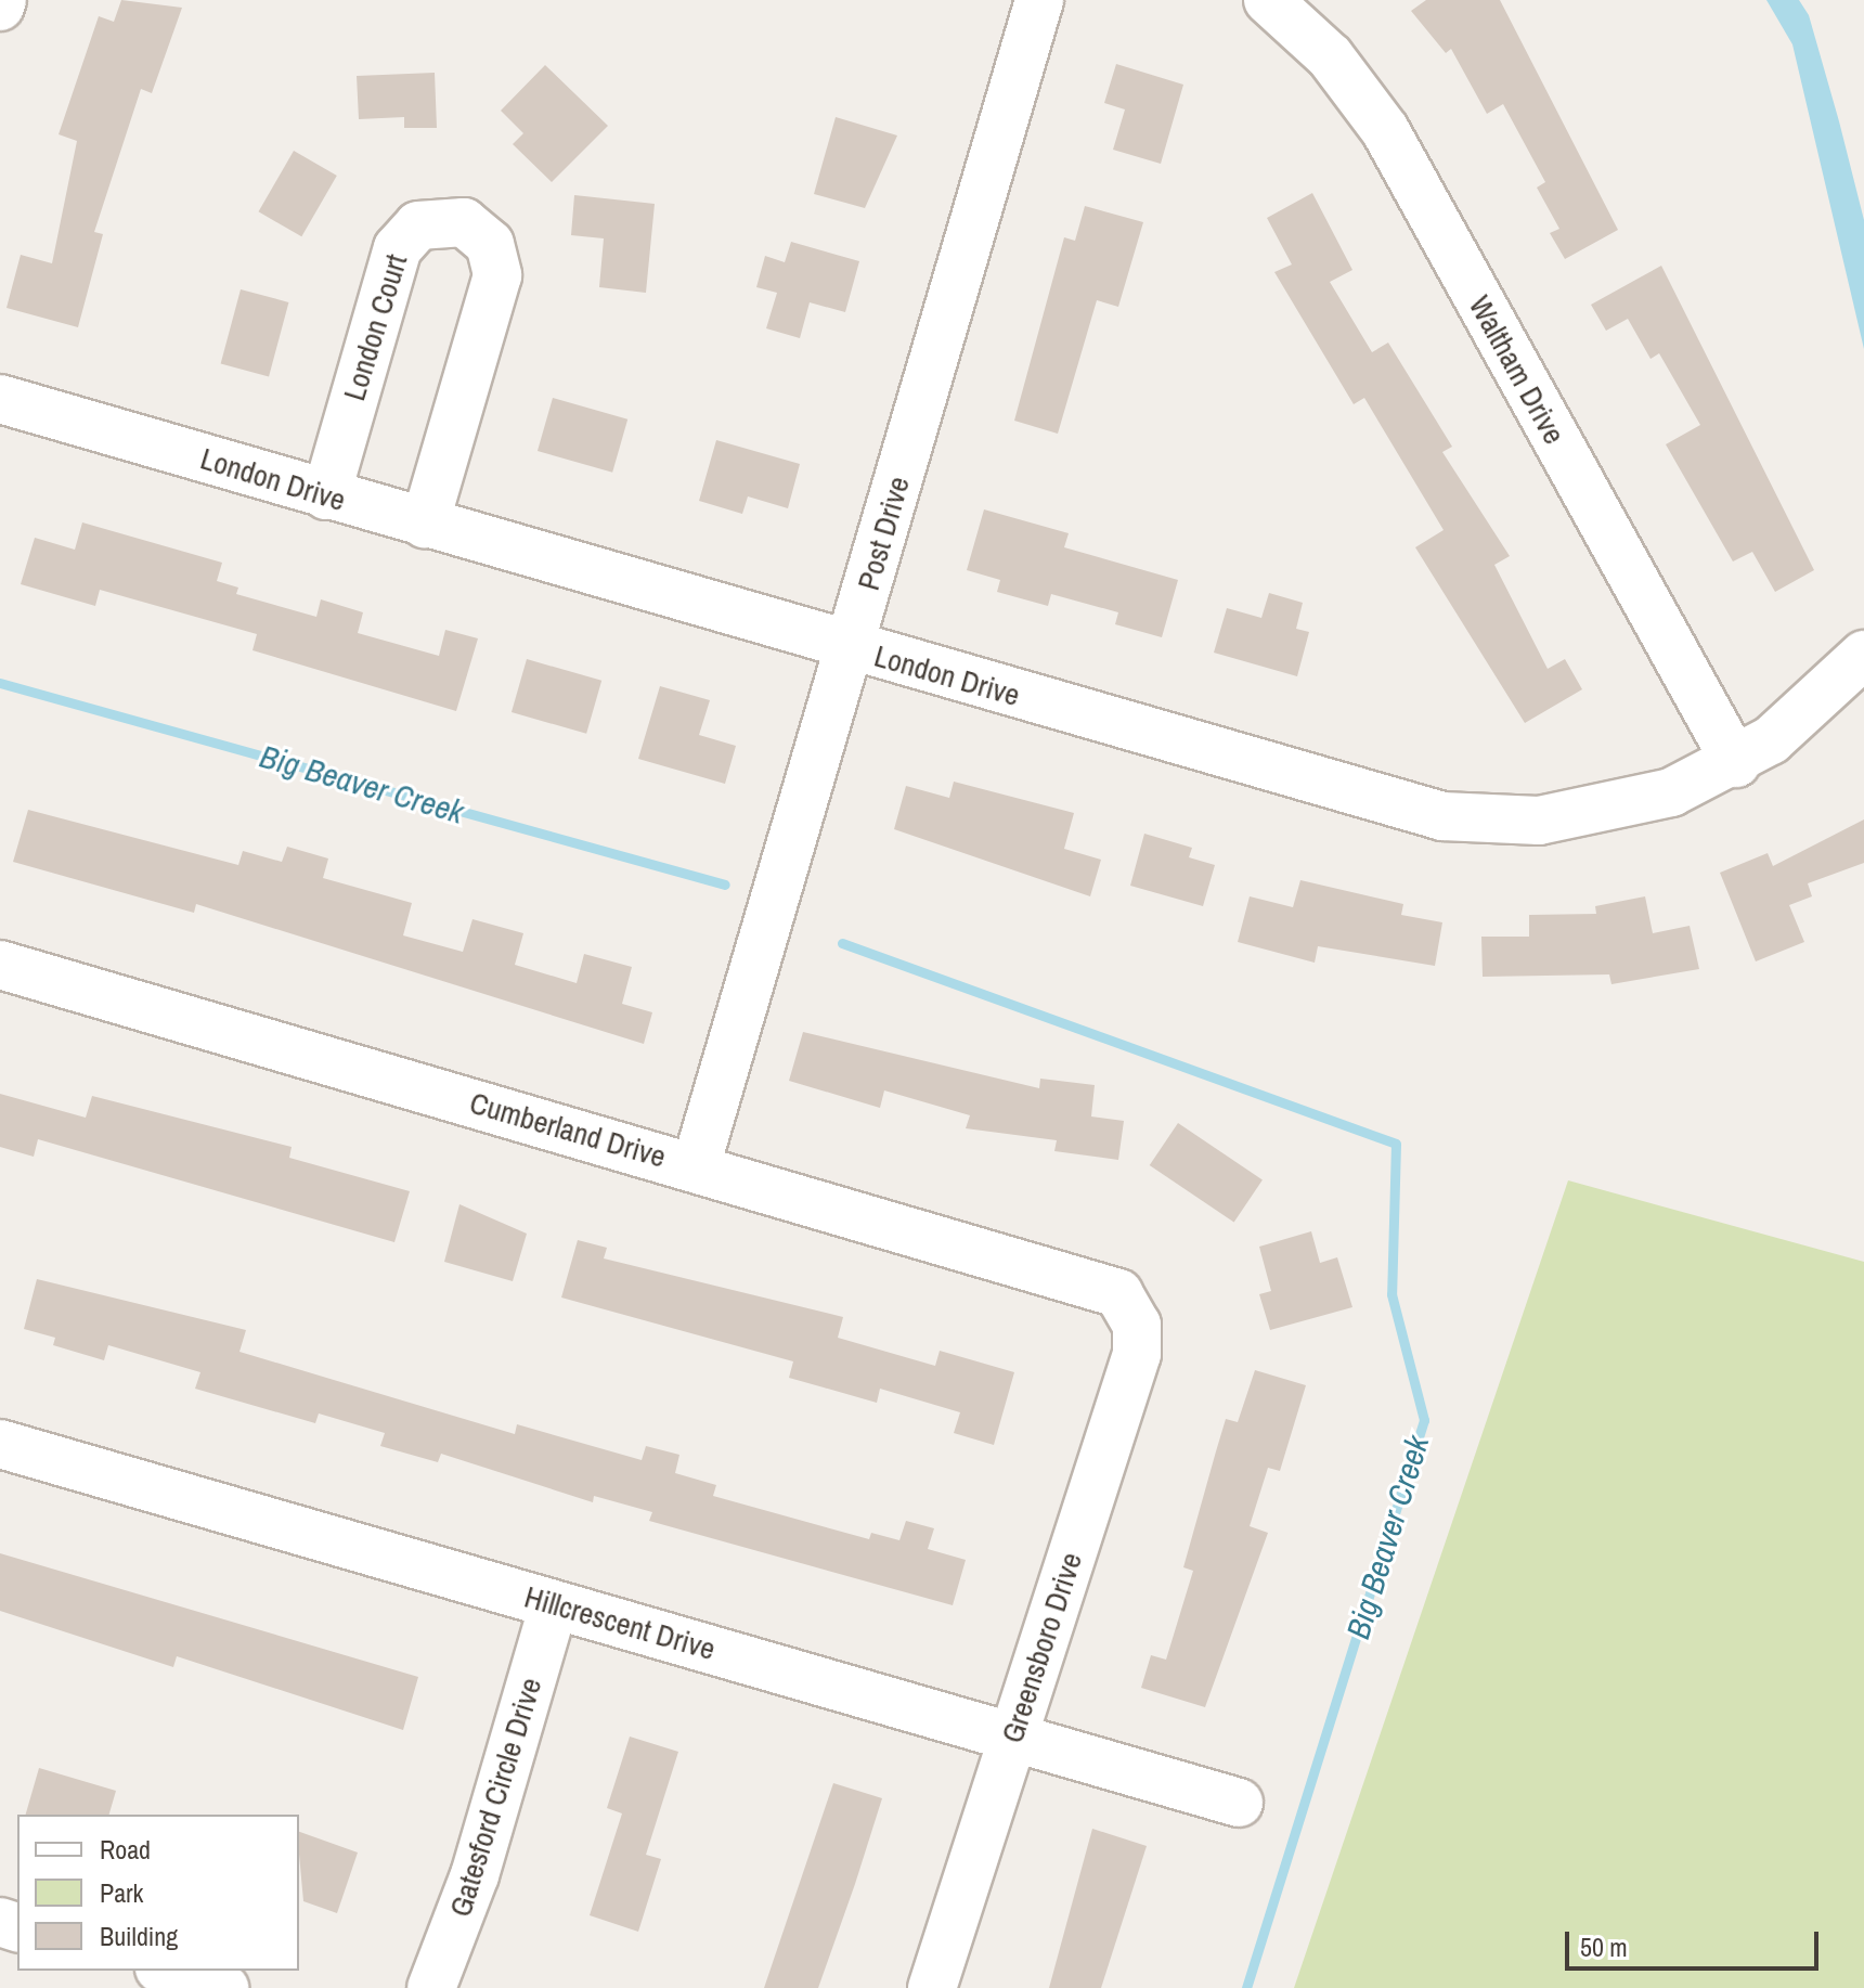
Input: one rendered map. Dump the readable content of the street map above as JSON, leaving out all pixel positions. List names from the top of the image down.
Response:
{
  "streets": {
    "street": [
      "London Court",
      "Waltham Drive",
      "London Drive",
      "Post Drive",
      "Cumberland Drive",
      "Hillcrescent Drive",
      "Greensboro Drive",
      "Gatesford Circle Drive"
    ]
  },
  "crossings": [
    ["London Court", "London Drive"],
    ["Waltham Drive", "London Drive"],
    ["London Drive", "Post Drive"],
    ["Post Drive", "Cumberland Drive"],
    ["Cumberland Drive", "Greensboro Drive"],
    ["Hillcrescent Drive", "Greensboro Drive"],
    ["Hillcrescent Drive", "Gatesford Circle Drive"]
  ],
  "water": ["Big Beaver Creek"],
  "legend": ["Road", "Park", "Building"],
  "scale_bar": "50 m"
}
